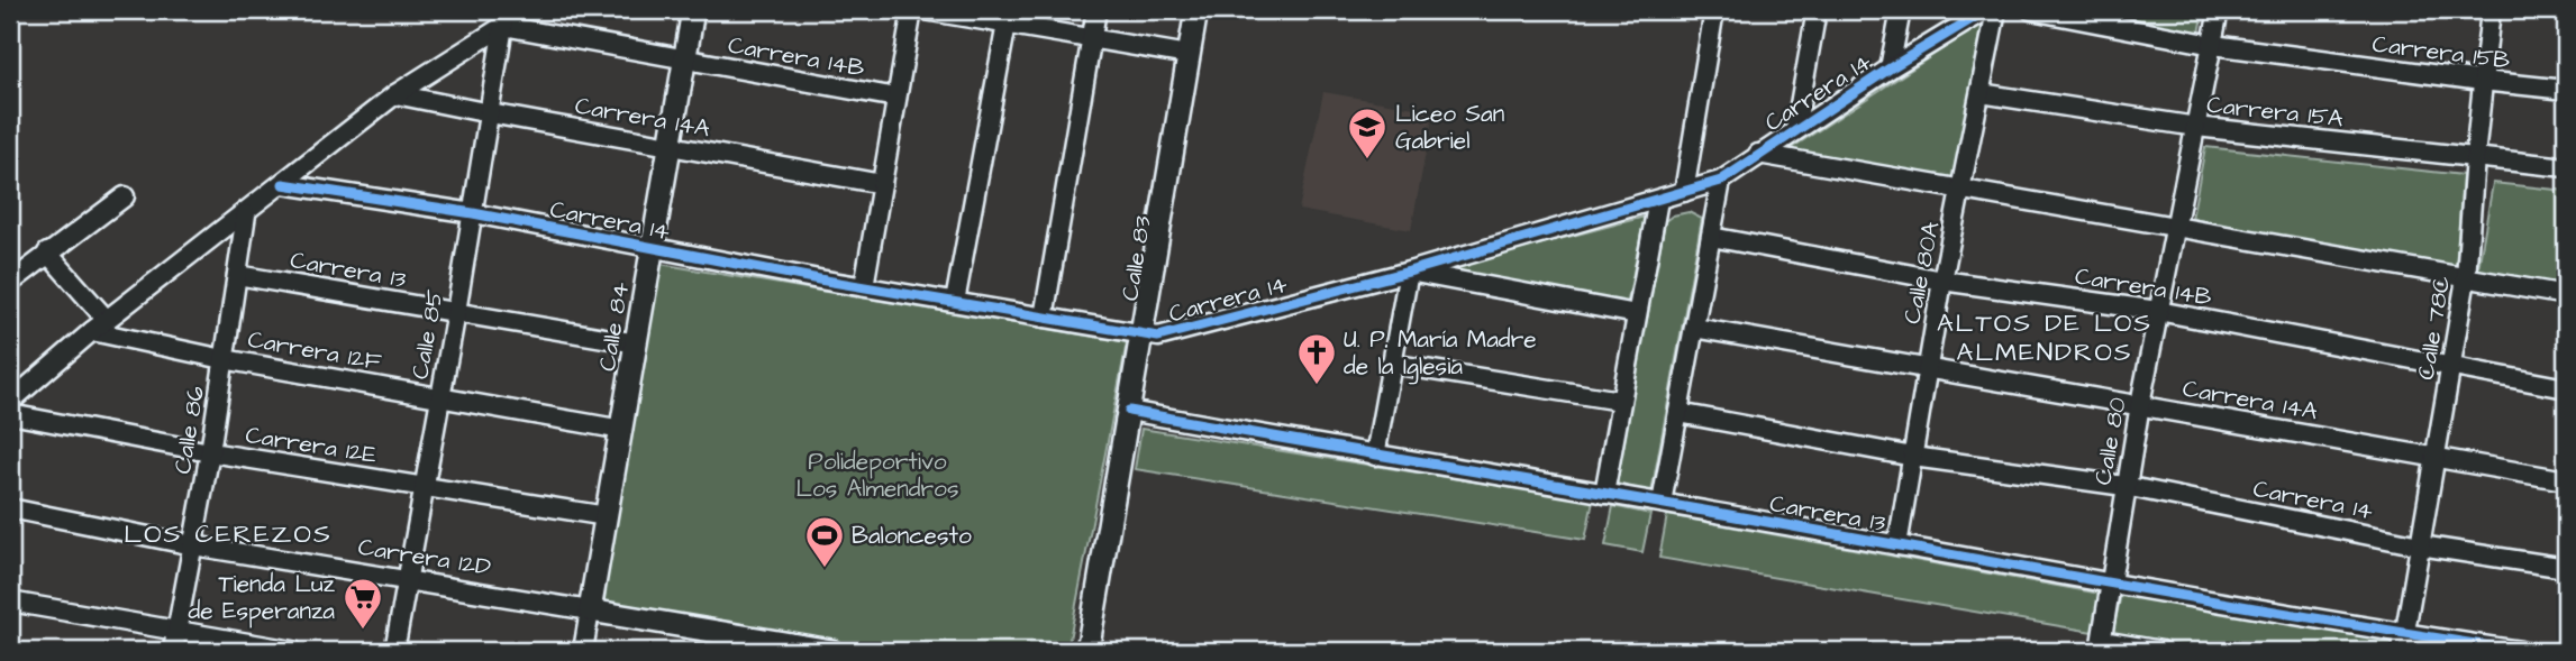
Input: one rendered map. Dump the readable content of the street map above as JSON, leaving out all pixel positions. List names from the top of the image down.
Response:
{
  "streets": {
    "street": [
      "Carrera 15B",
      "Carrera 14B",
      "Carrera 14",
      "Carrera 15A",
      "Carrera 14A",
      "Calle 83",
      "Carrera 13",
      "Calle 80A",
      "Calle 84",
      "Calle 78C",
      "Calle 85",
      "Carrera 12F",
      "Calle 86",
      "Calle 80",
      "Carrera 12E",
      "Carrera 12D"
    ]
  },
  "crossings": [
    ["Carrera 15B", "Calle 78C"],
    ["Carrera 15B", "Calle 80"],
    ["Carrera 14B", "Calle 80A"],
    ["Carrera 14B", "Calle 84"],
    ["Carrera 14B", "Calle 78C"],
    ["Carrera 14B", "Calle 85"],
    ["Carrera 14B", "Calle 80"],
    ["Carrera 14", "Calle 83"],
    ["Carrera 14", "Calle 80A"],
    ["Carrera 14", "Calle 84"],
    ["Carrera 14", "Calle 78C"],
    ["Carrera 14", "Calle 85"],
    ["Carrera 14", "Calle 80"],
    ["Carrera 15A", "Calle 80A"],
    ["Carrera 15A", "Calle 78C"],
    ["Carrera 15A", "Calle 80"],
    ["Carrera 14A", "Calle 80A"],
    ["Carrera 14A", "Calle 84"],
    ["Carrera 14A", "Calle 78C"],
    ["Carrera 14A", "Calle 85"],
    ["Carrera 14A", "Calle 80"],
    ["Calle 83", "Carrera 13"],
    ["Carrera 13", "Calle 80A"],
    ["Carrera 13", "Calle 84"],
    ["Carrera 13", "Calle 78C"],
    ["Carrera 13", "Calle 85"],
    ["Carrera 13", "Calle 86"],
    ["Carrera 13", "Calle 80"],
    ["Calle 84", "Carrera 12F"],
    ["Calle 84", "Carrera 12E"],
    ["Calle 84", "Carrera 12D"],
    ["Calle 85", "Carrera 12F"],
    ["Calle 85", "Carrera 12E"],
    ["Calle 85", "Carrera 12D"],
    ["Carrera 12F", "Calle 86"],
    ["Calle 86", "Carrera 12E"],
    ["Calle 86", "Carrera 12D"]
  ],
  "districts": ["ALTOS DE LOS ALMENDROS", "LOS CEREZOS"],
  "parks": ["Polideportivo Los Almendros"],
  "places": {
    "school or university": ["Liceo San Gabriel"],
    "church": ["U. P. María Madre de la Iglesia"],
    "sports": ["Baloncesto"],
    "supermarket": ["Tienda Luz de Esperanza"]
  }
}
